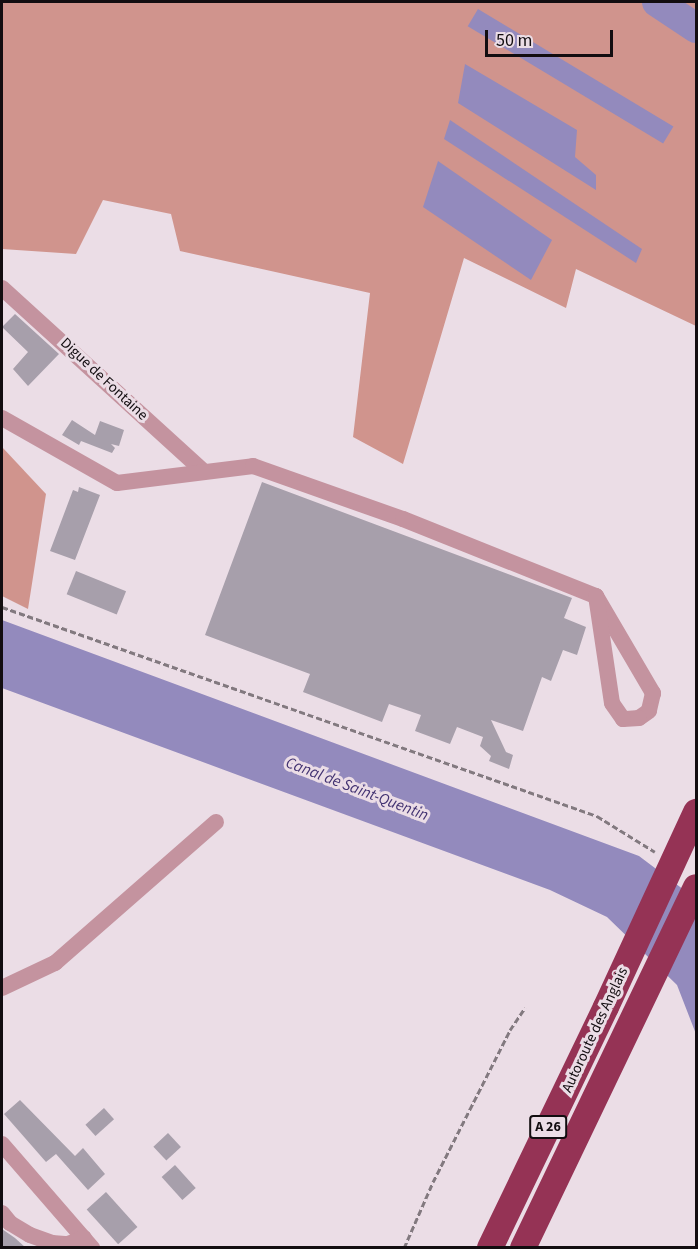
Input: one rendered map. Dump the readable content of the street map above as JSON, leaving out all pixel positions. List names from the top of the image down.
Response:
{
  "streets": {
    "highway": ["Autoroute des Anglais", "A 26"],
    "street": ["Digue de Fontaine"]
  },
  "water": ["Canal de Saint-Quentin"],
  "scale_bar": "50 m"
}
